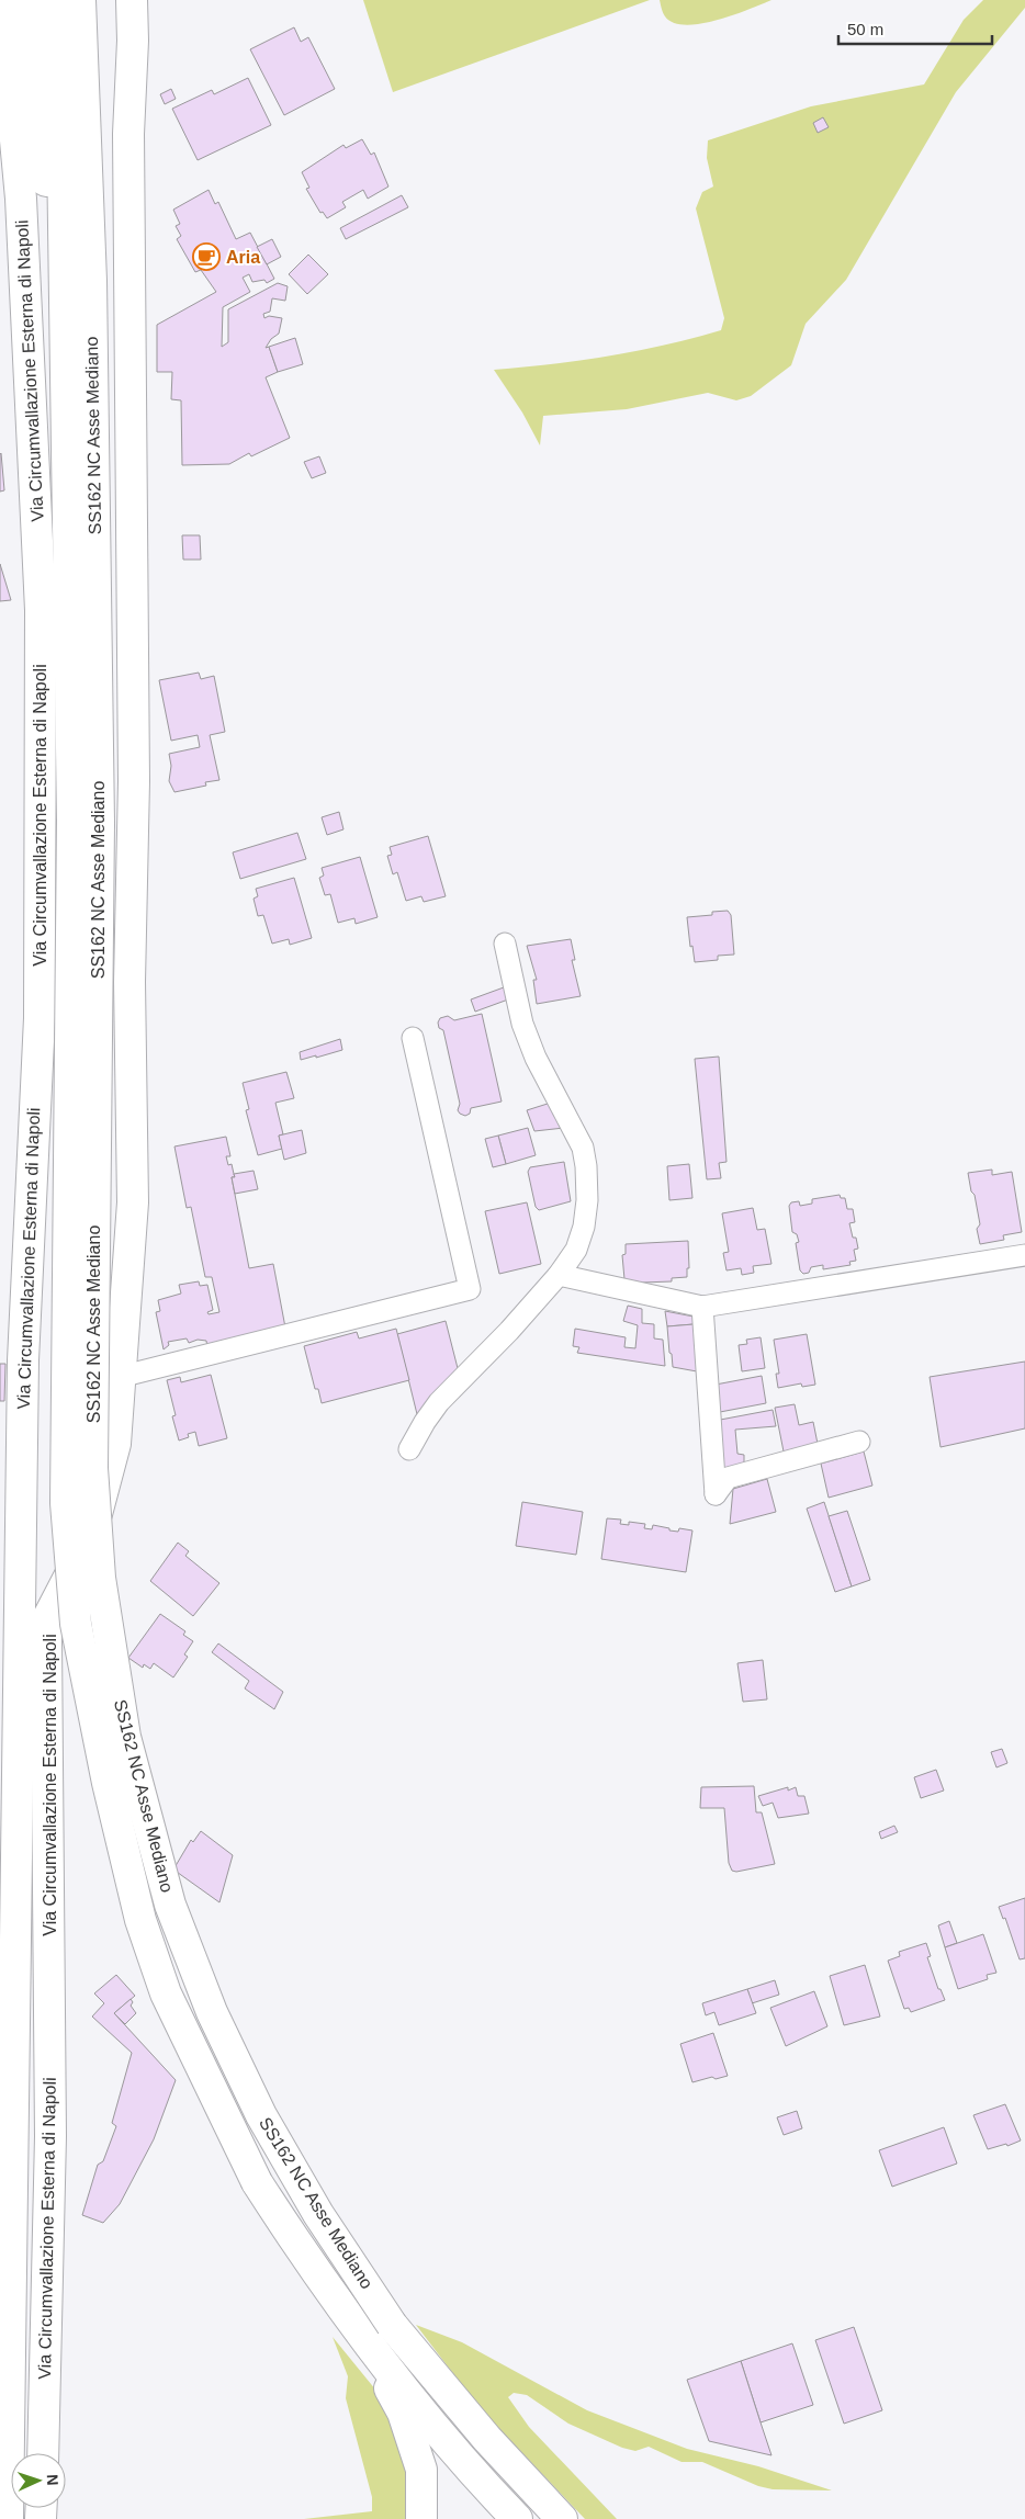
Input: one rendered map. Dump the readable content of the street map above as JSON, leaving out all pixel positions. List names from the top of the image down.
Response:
{
  "streets": {
    "main road": ["Via Circumvallazione Esterna di Napoli", "SS162 NC Asse Mediano"]
  },
  "places": {
    "cafe": ["Aria"]
  },
  "scale_bar": "50 m",
  "north": "right"
}
